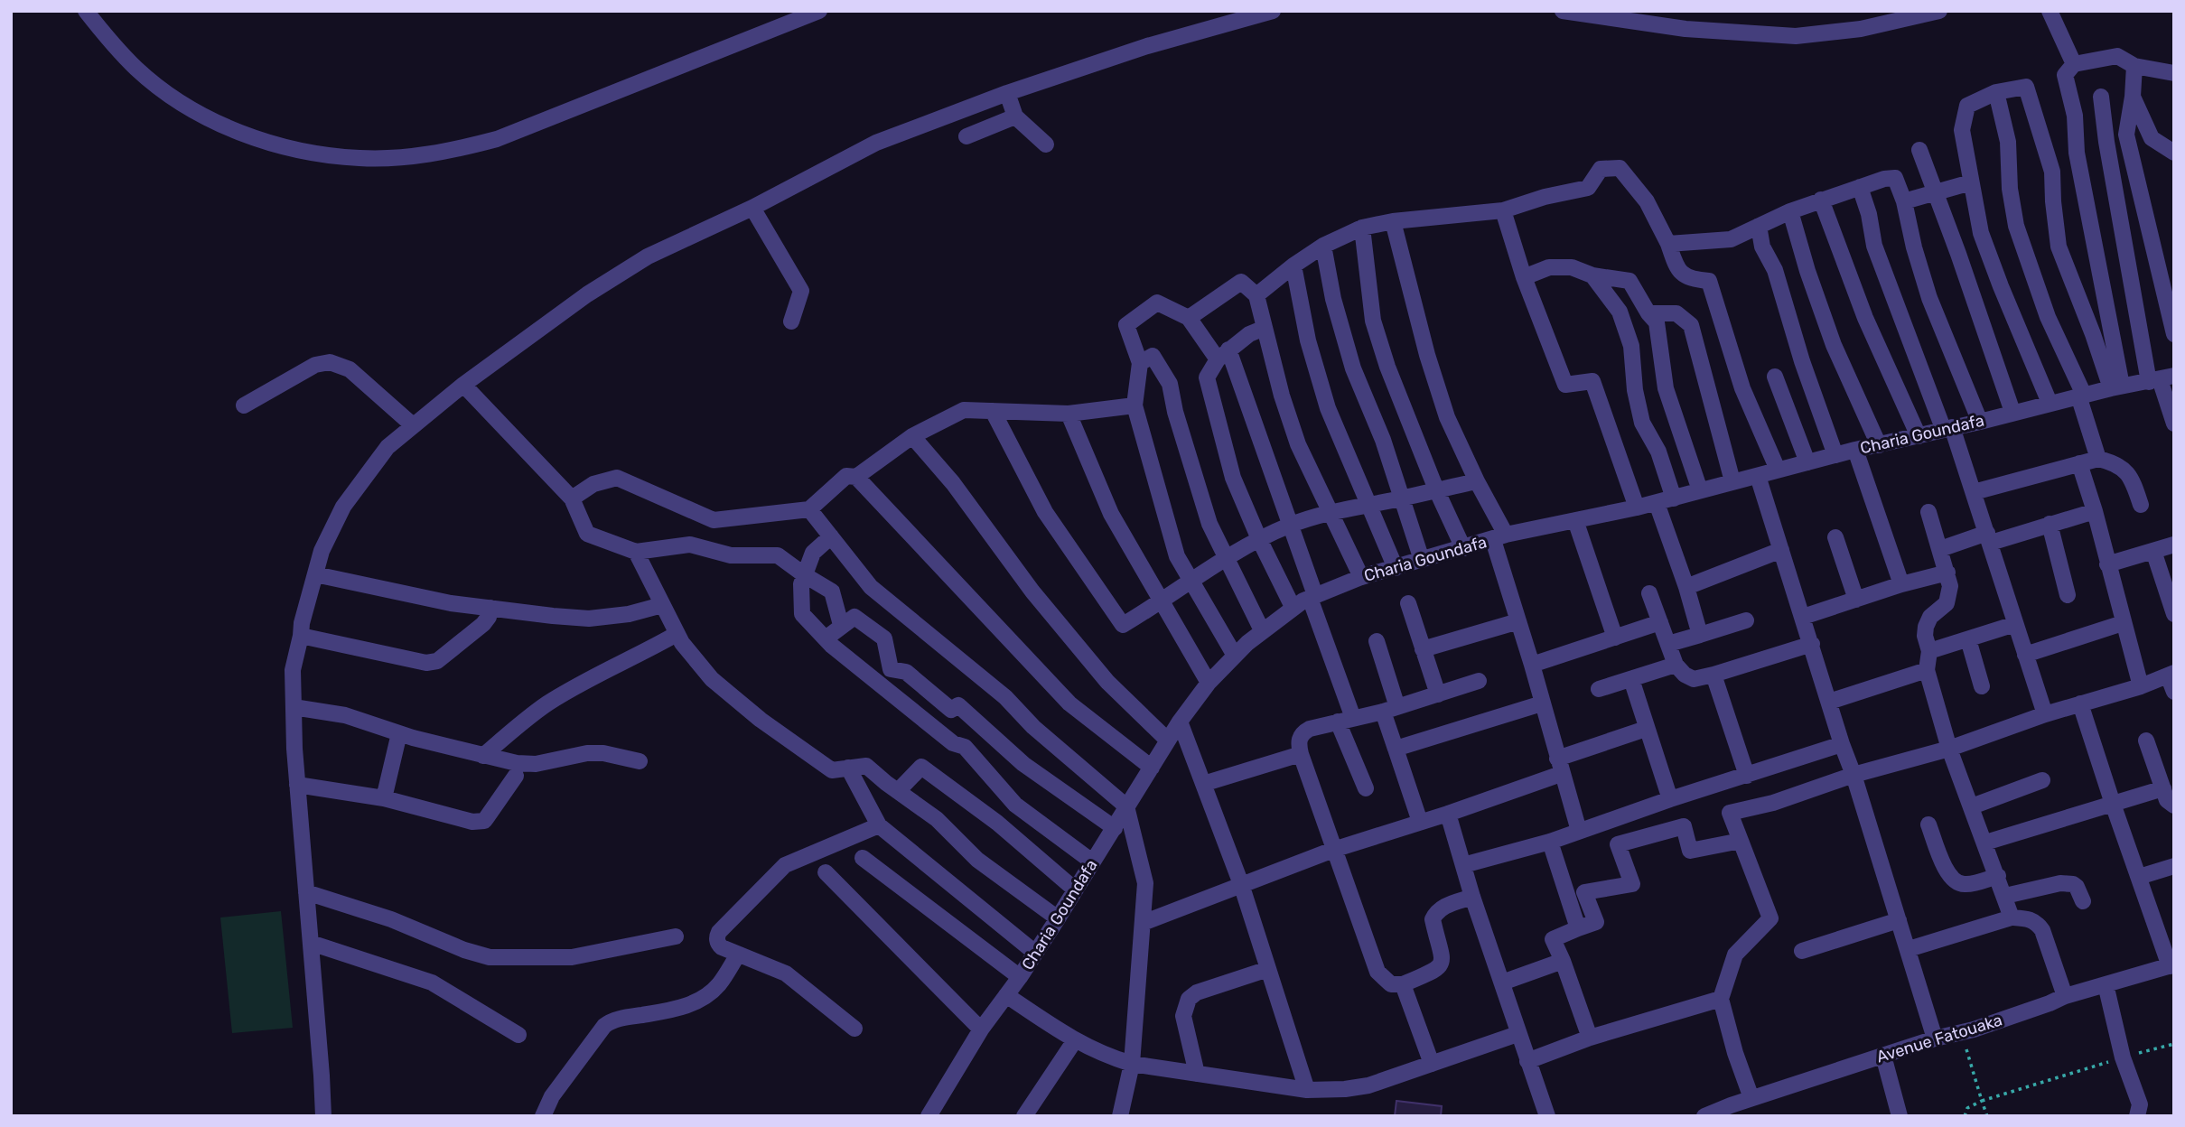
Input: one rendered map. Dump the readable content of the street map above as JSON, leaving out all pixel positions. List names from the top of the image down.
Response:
{
  "streets": {
    "street": ["Charia Goundafa", "Avenue Fatouaka"]
  }
}
